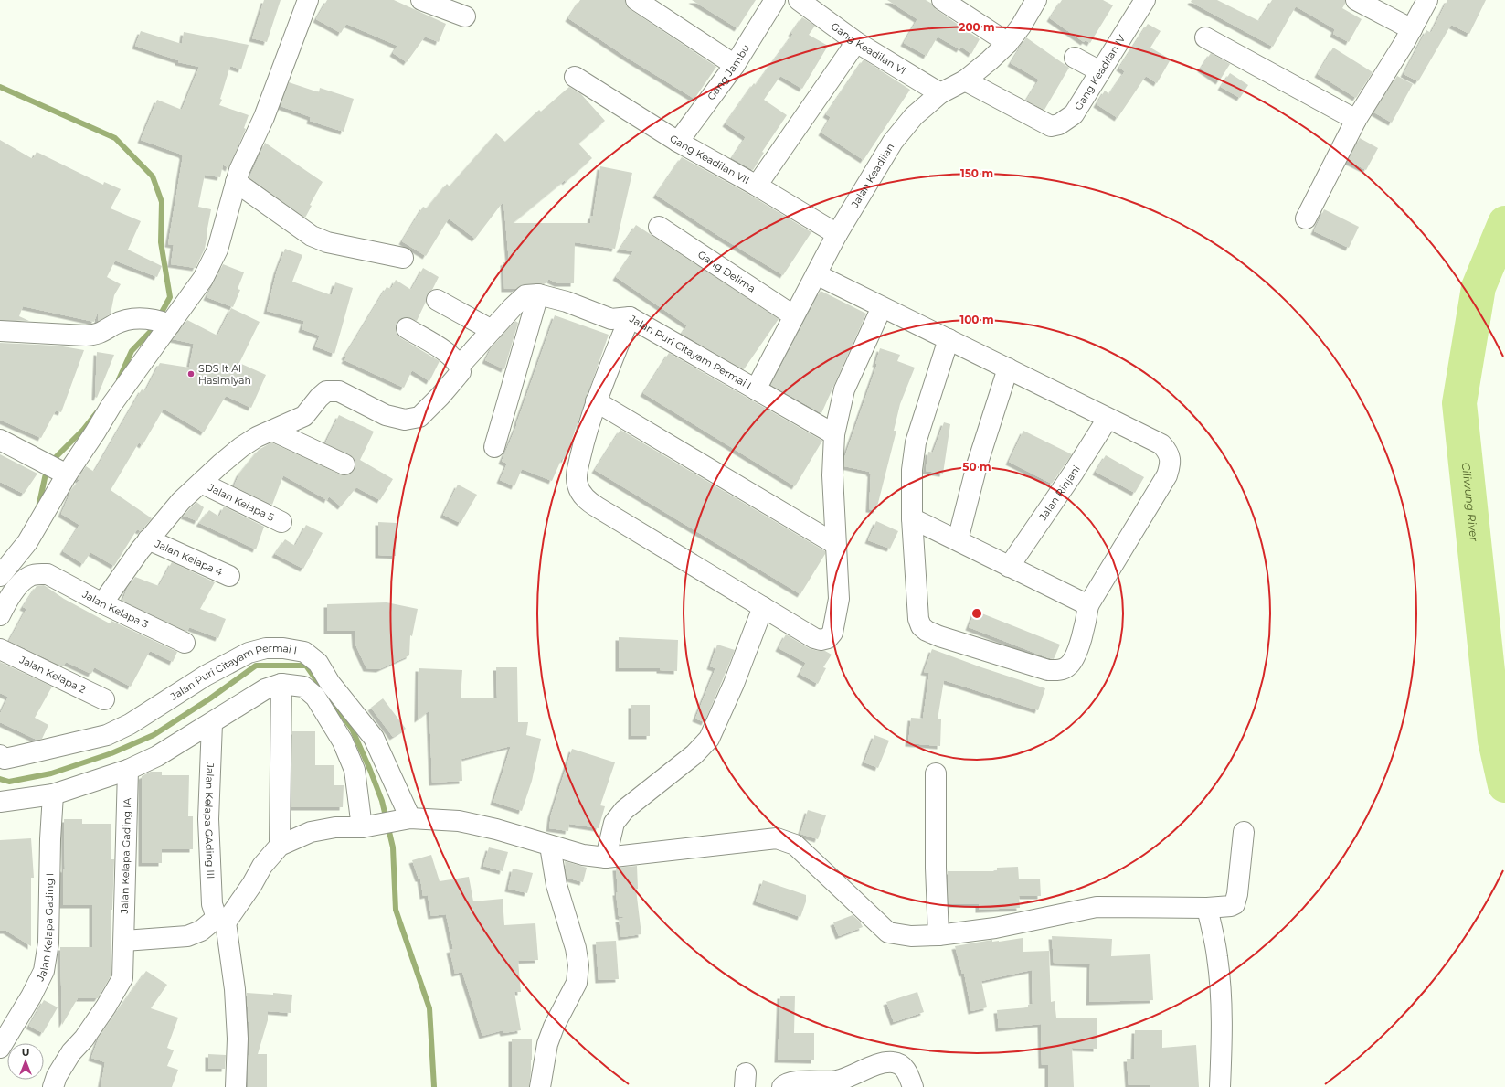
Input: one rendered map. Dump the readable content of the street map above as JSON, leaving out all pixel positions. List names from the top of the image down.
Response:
{
  "streets": {
    "street": [
      "Gang Keadilan VI",
      "Gang Jambu",
      "Gang Keadilan IV",
      "Gang Keadilan VII",
      "Jalan Keadilan",
      "Gang Delima",
      "Jalan Puri Citayam Permai I",
      "Jalan Rinjani",
      "Jalan Kelapa 5",
      "Jalan Kelapa 4",
      "Jalan Kelapa 3",
      "Jalan Kelapa 2",
      "Jalan Kelapa GAding III",
      "Jalan Kelapa Gading IA",
      "Jalan Kelapa Gading I"
    ]
  },
  "crossings": [
    ["Gang Keadilan VI", "Jalan Keadilan"],
    ["Gang Jambu", "Gang Keadilan VII"],
    ["Gang Keadilan IV", "Jalan Keadilan"],
    ["Gang Keadilan VII", "Jalan Keadilan"],
    ["Jalan Keadilan", "Gang Delima"],
    ["Jalan Keadilan", "Jalan Puri Citayam Permai I"]
  ],
  "water": ["Ciliwung River"],
  "places": ["SDS It Al Hasimiyah"],
  "north": "top",
  "rings": [
    "200 m",
    "150 m",
    "100 m",
    "50 m"
  ]
}
